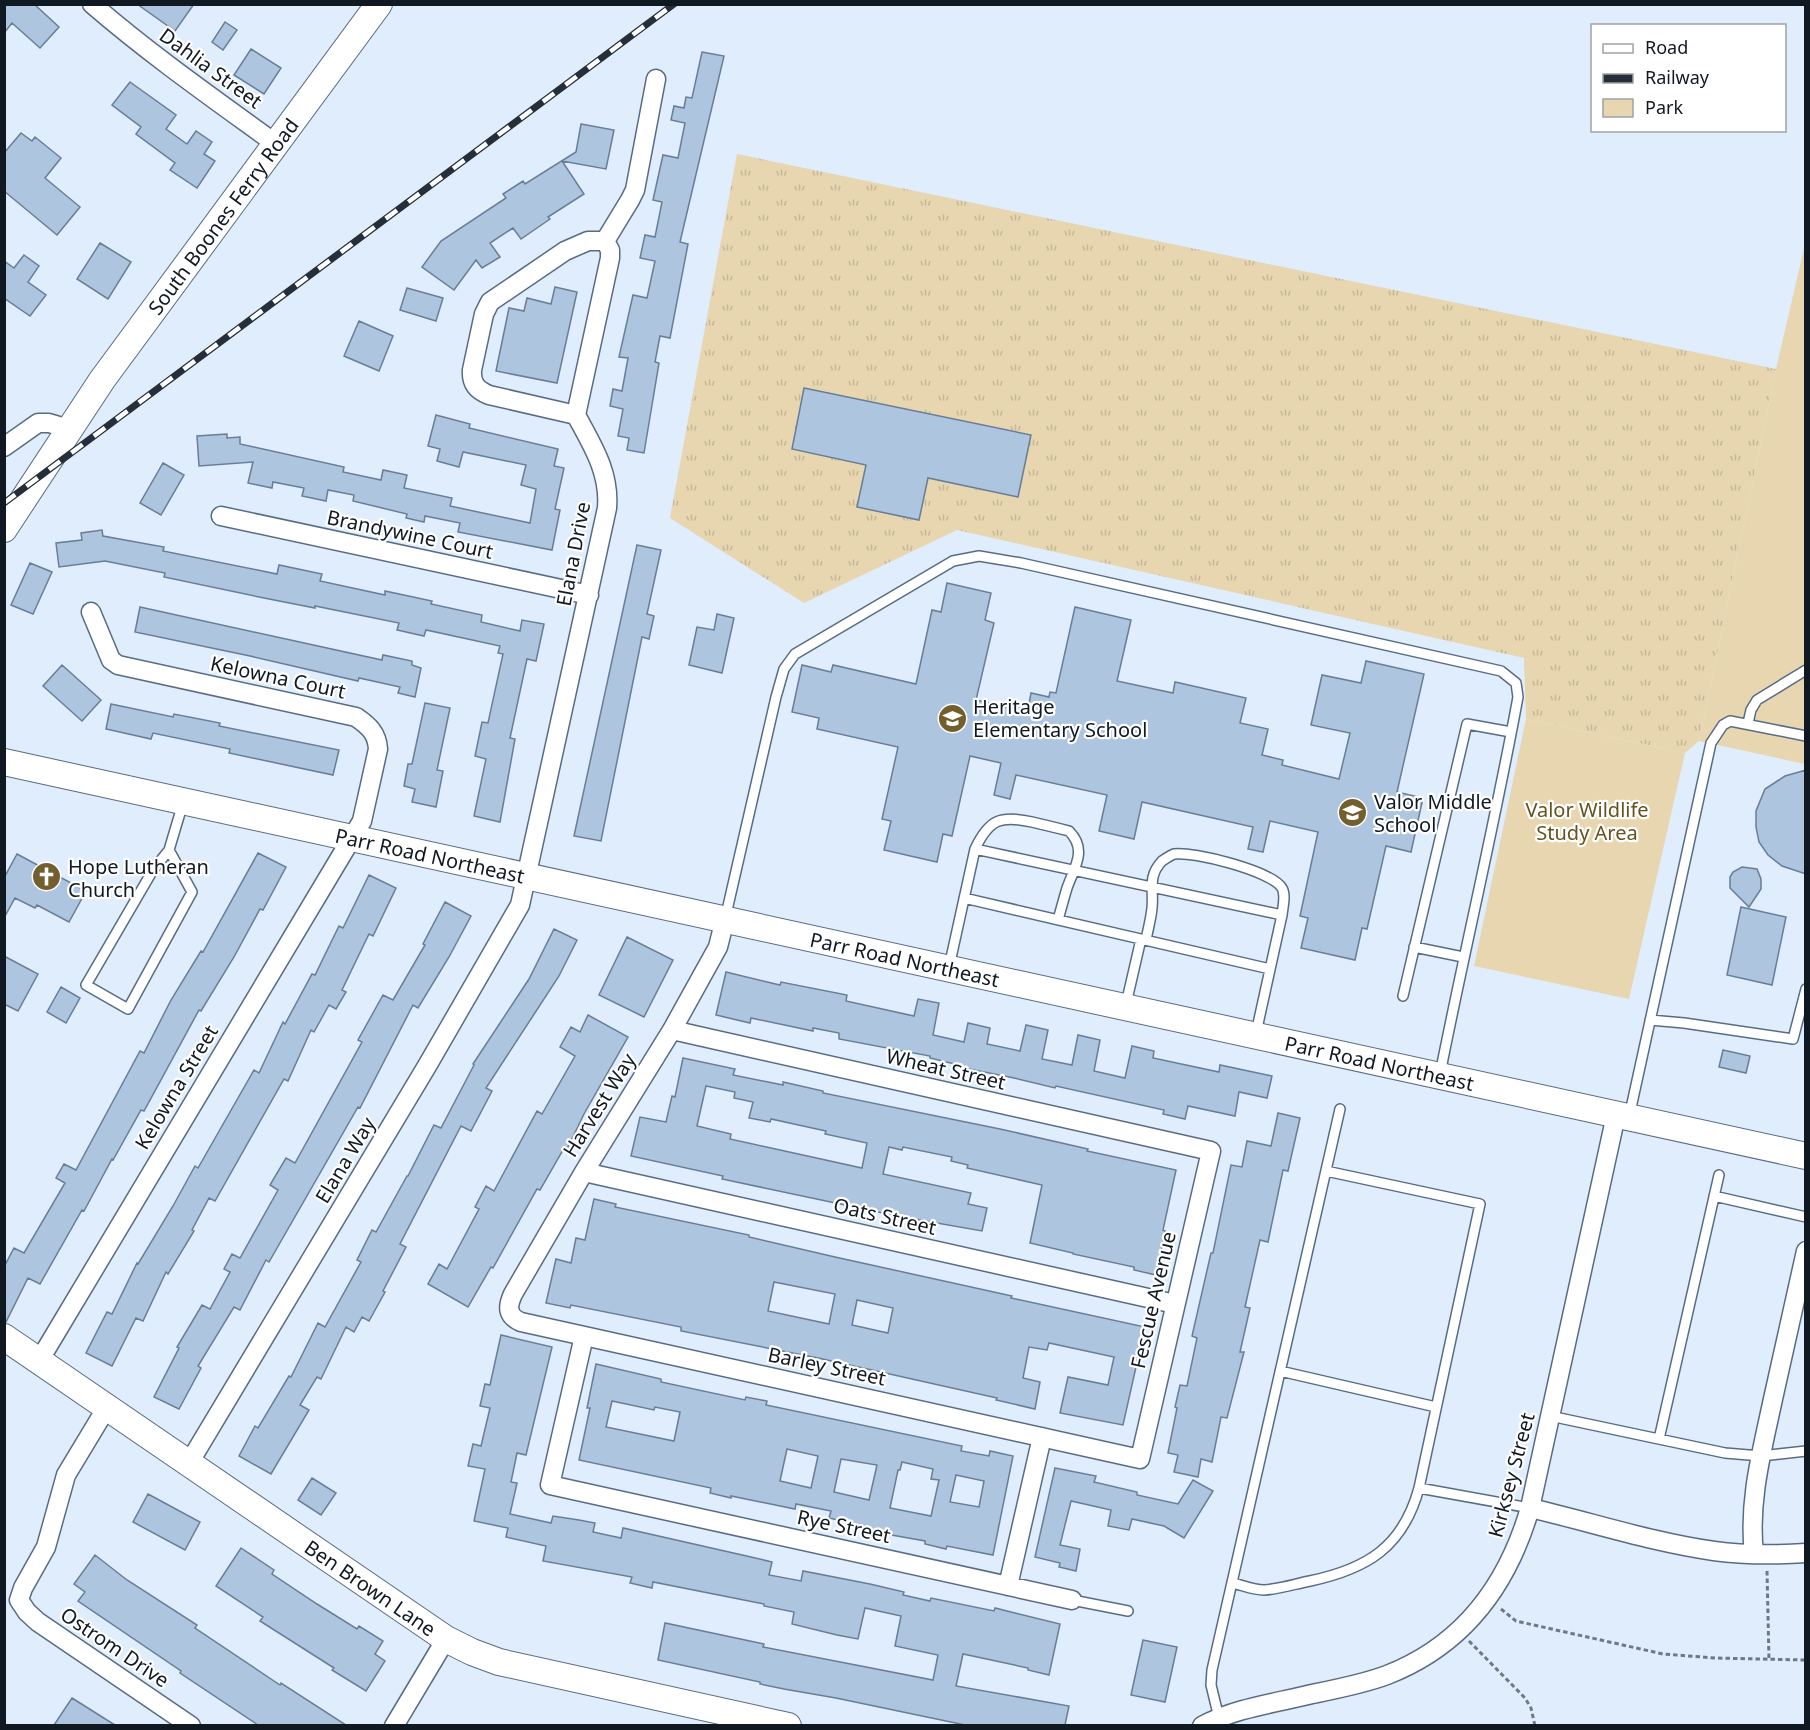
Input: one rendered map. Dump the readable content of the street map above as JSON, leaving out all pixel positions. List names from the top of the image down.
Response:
{
  "streets": {
    "main road": ["South Boones Ferry Road", "Parr Road Northeast", "Ben Brown Lane"],
    "street": [
      "Dahlia Street",
      "Brandywine Court",
      "Elana Drive",
      "Kelowna Court",
      "Wheat Street",
      "Kelowna Street",
      "Harvest Way",
      "Elana Way",
      "Oats Street",
      "Fescue Avenue",
      "Barley Street",
      "Kirksey Street",
      "Rye Street",
      "Ostrom Drive"
    ]
  },
  "crossings": [
    ["Dahlia Street", "South Boones Ferry Road"],
    ["Brandywine Court", "Elana Drive"],
    ["Elana Drive", "Parr Road Northeast"],
    ["Elana Drive", "Elana Way"],
    ["Kelowna Court", "Parr Road Northeast"],
    ["Kelowna Court", "Kelowna Street"],
    ["Parr Road Northeast", "Kelowna Street"],
    ["Parr Road Northeast", "Harvest Way"],
    ["Parr Road Northeast", "Elana Way"],
    ["Parr Road Northeast", "Kirksey Street"],
    ["Wheat Street", "Harvest Way"],
    ["Wheat Street", "Fescue Avenue"],
    ["Kelowna Street", "Ben Brown Lane"],
    ["Harvest Way", "Oats Street"],
    ["Harvest Way", "Barley Street"],
    ["Elana Way", "Ben Brown Lane"],
    ["Oats Street", "Fescue Avenue"],
    ["Fescue Avenue", "Barley Street"],
    ["Barley Street", "Rye Street"],
    ["Ben Brown Lane", "Ostrom Drive"]
  ],
  "parks": ["Valor Wildlife Study Area"],
  "places": {
    "school or university": ["Heritage Elementary School", "Valor Middle School"],
    "church": ["Hope Lutheran Church"]
  },
  "legend": ["Road", "Railway", "Park"]
}
